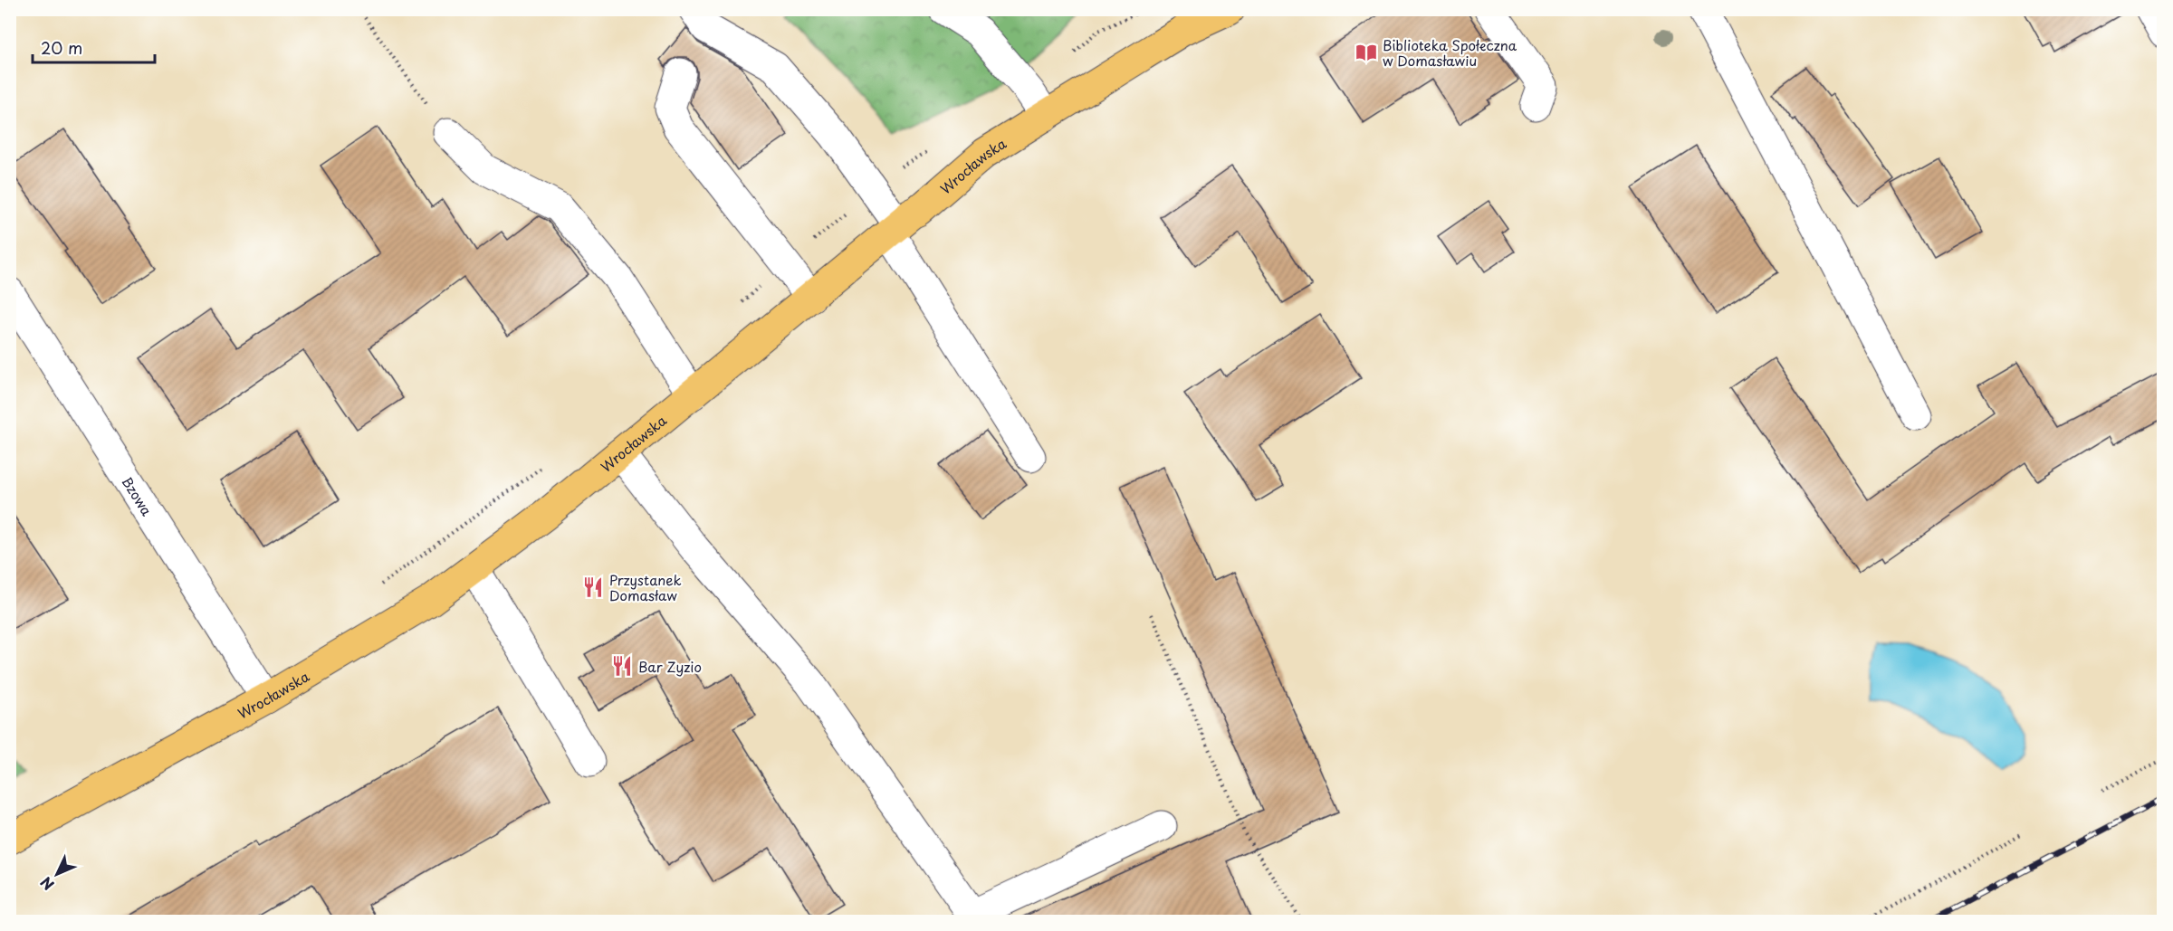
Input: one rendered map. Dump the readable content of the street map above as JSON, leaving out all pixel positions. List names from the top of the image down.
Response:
{
  "streets": {
    "main road": ["Wrocławska"],
    "street": ["Bzowa"]
  },
  "crossings": [
    ["Wrocławska", "Bzowa"]
  ],
  "places": {
    "library": ["Biblioteka Społeczna w Domasławiu"],
    "restaurant": ["Przystanek Domasław", "Bar Zyzio"]
  },
  "scale_bar": "20 m",
  "north": "bottom left"
}
